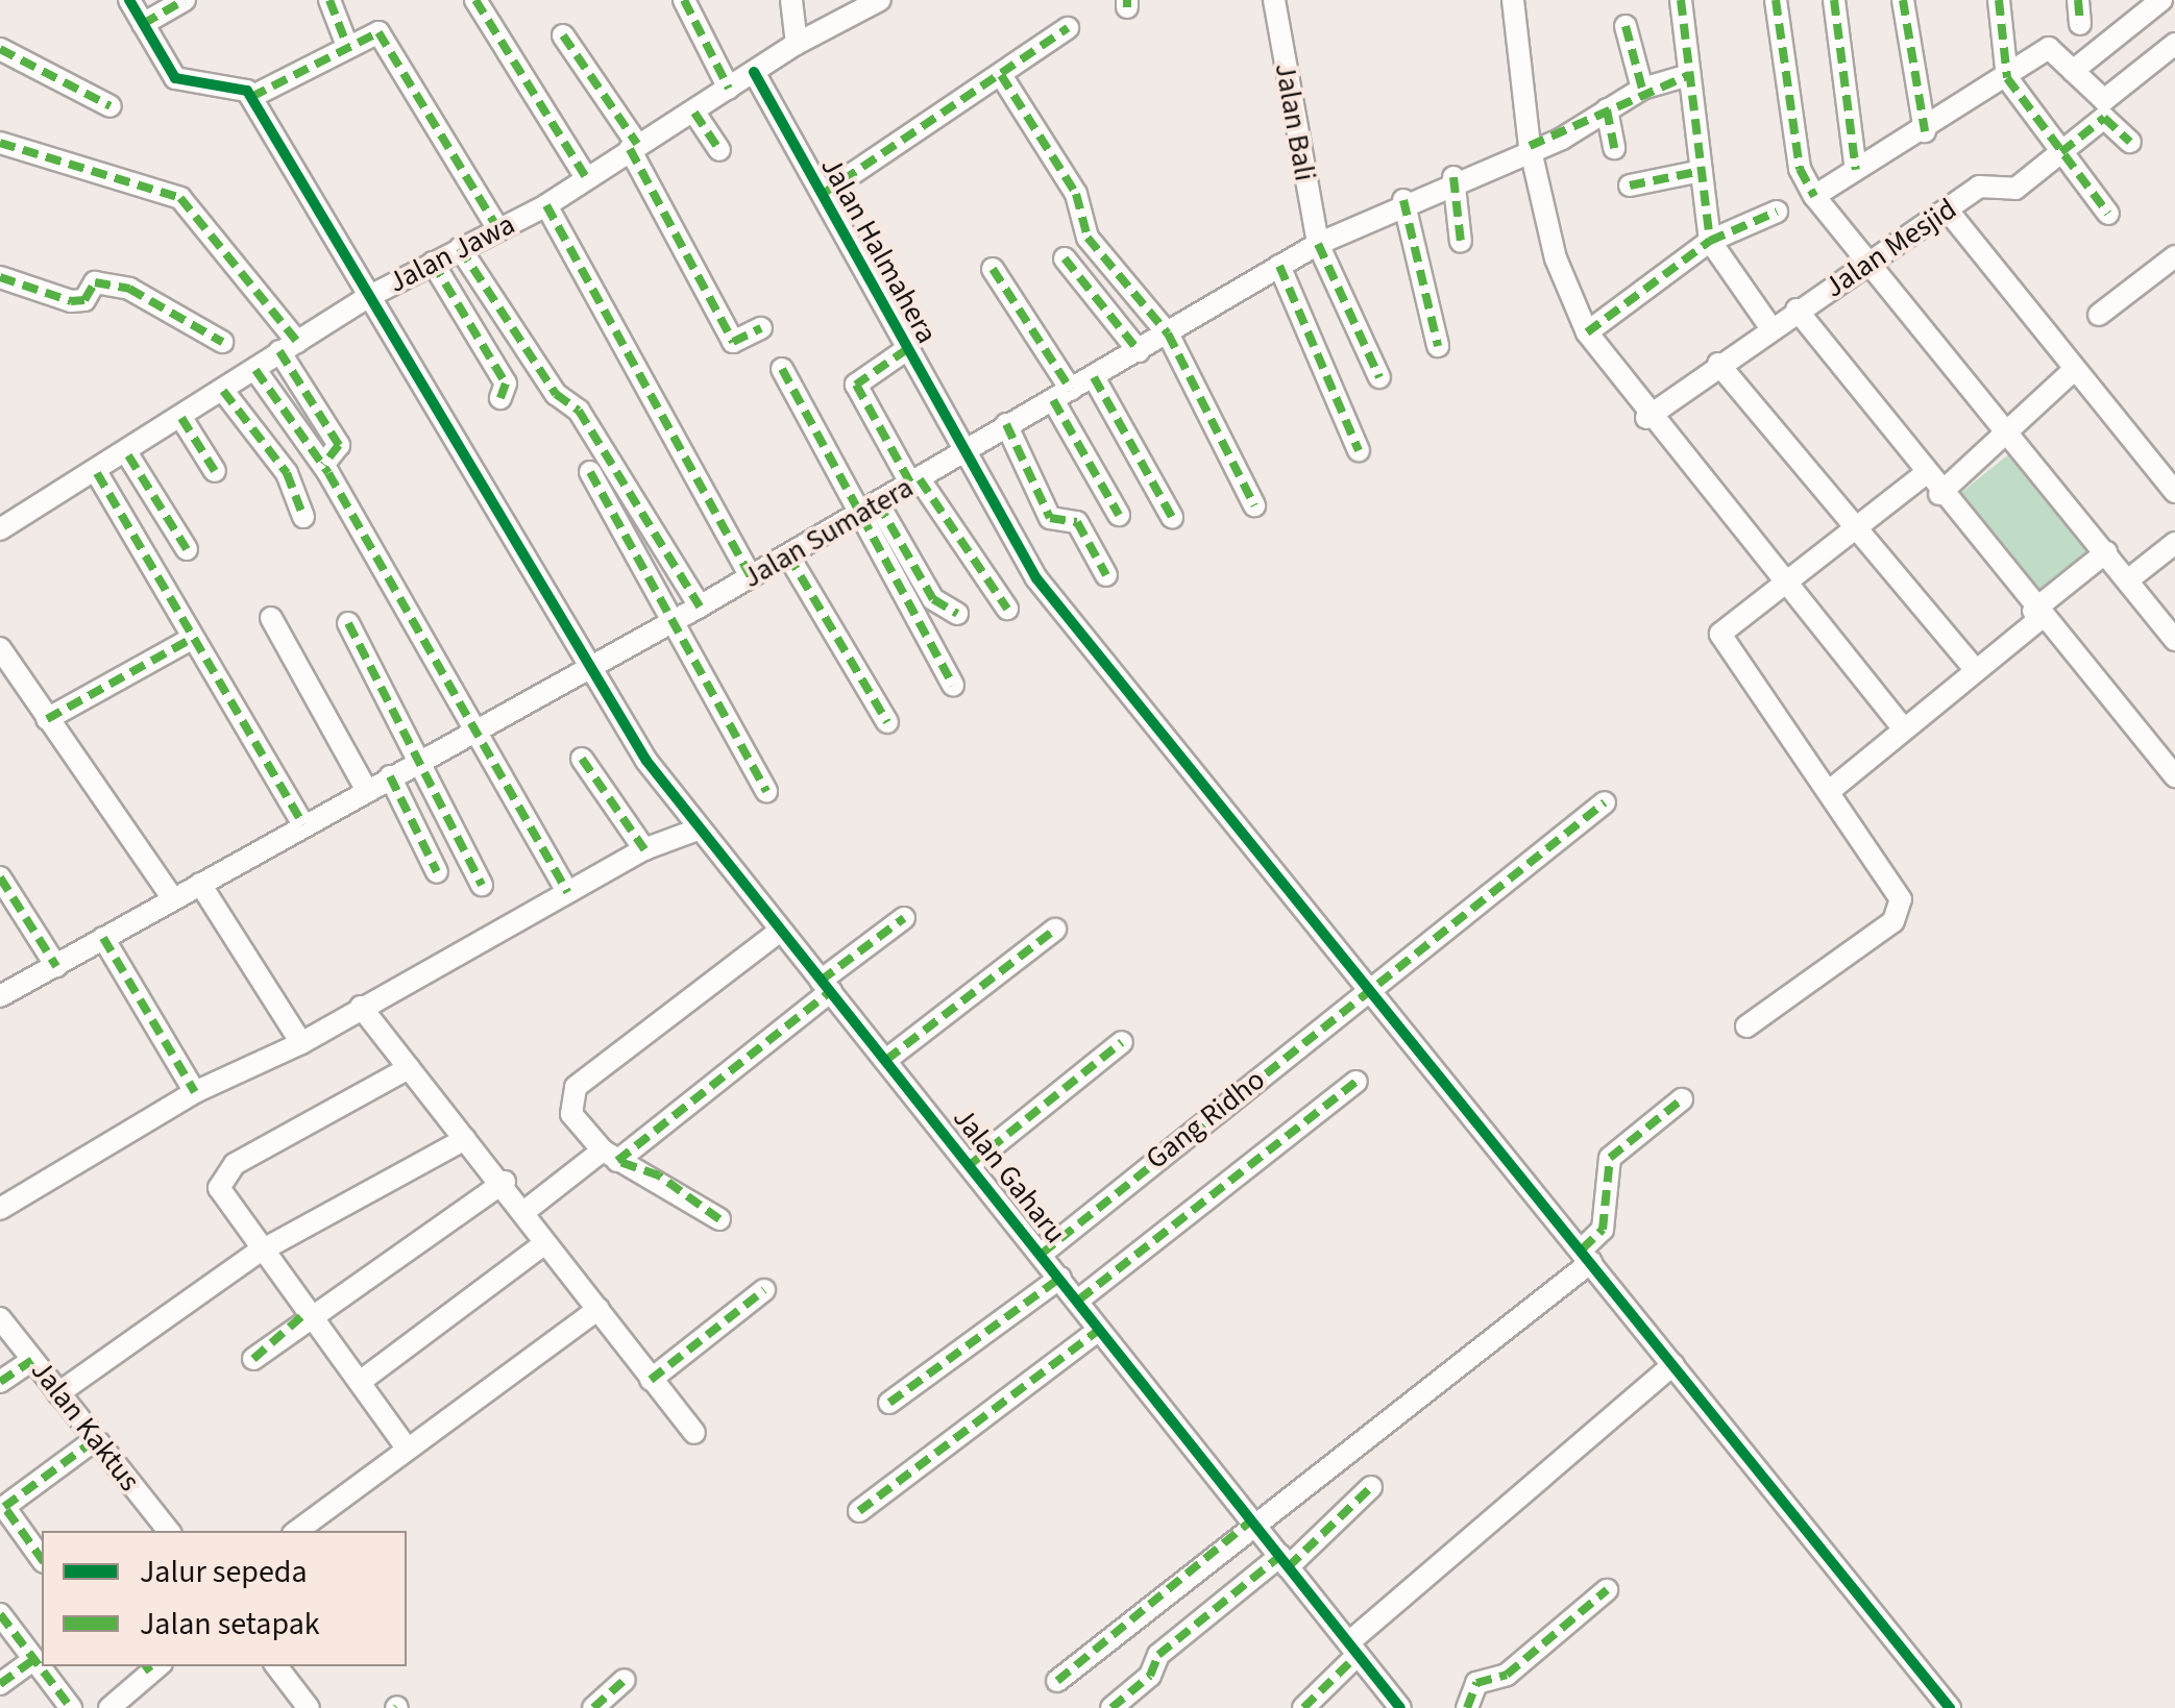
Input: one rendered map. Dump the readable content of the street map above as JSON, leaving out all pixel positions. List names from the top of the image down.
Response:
{
  "streets": {
    "street": [
      "Jalan Bali",
      "Jalan Mesjid",
      "Jalan Halmahera",
      "Jalan Jawa",
      "Jalan Sumatera",
      "Gang Ridho",
      "Jalan Gaharu",
      "Jalan Kaktus"
    ]
  },
  "crossings": [
    ["Jalan Bali", "Jalan Sumatera"],
    ["Jalan Halmahera", "Jalan Jawa"],
    ["Jalan Halmahera", "Jalan Sumatera"],
    ["Jalan Halmahera", "Gang Ridho"],
    ["Jalan Jawa", "Jalan Gaharu"],
    ["Jalan Sumatera", "Jalan Gaharu"],
    ["Gang Ridho", "Jalan Gaharu"]
  ],
  "legend": ["Jalur sepeda", "Jalan setapak"]
}
